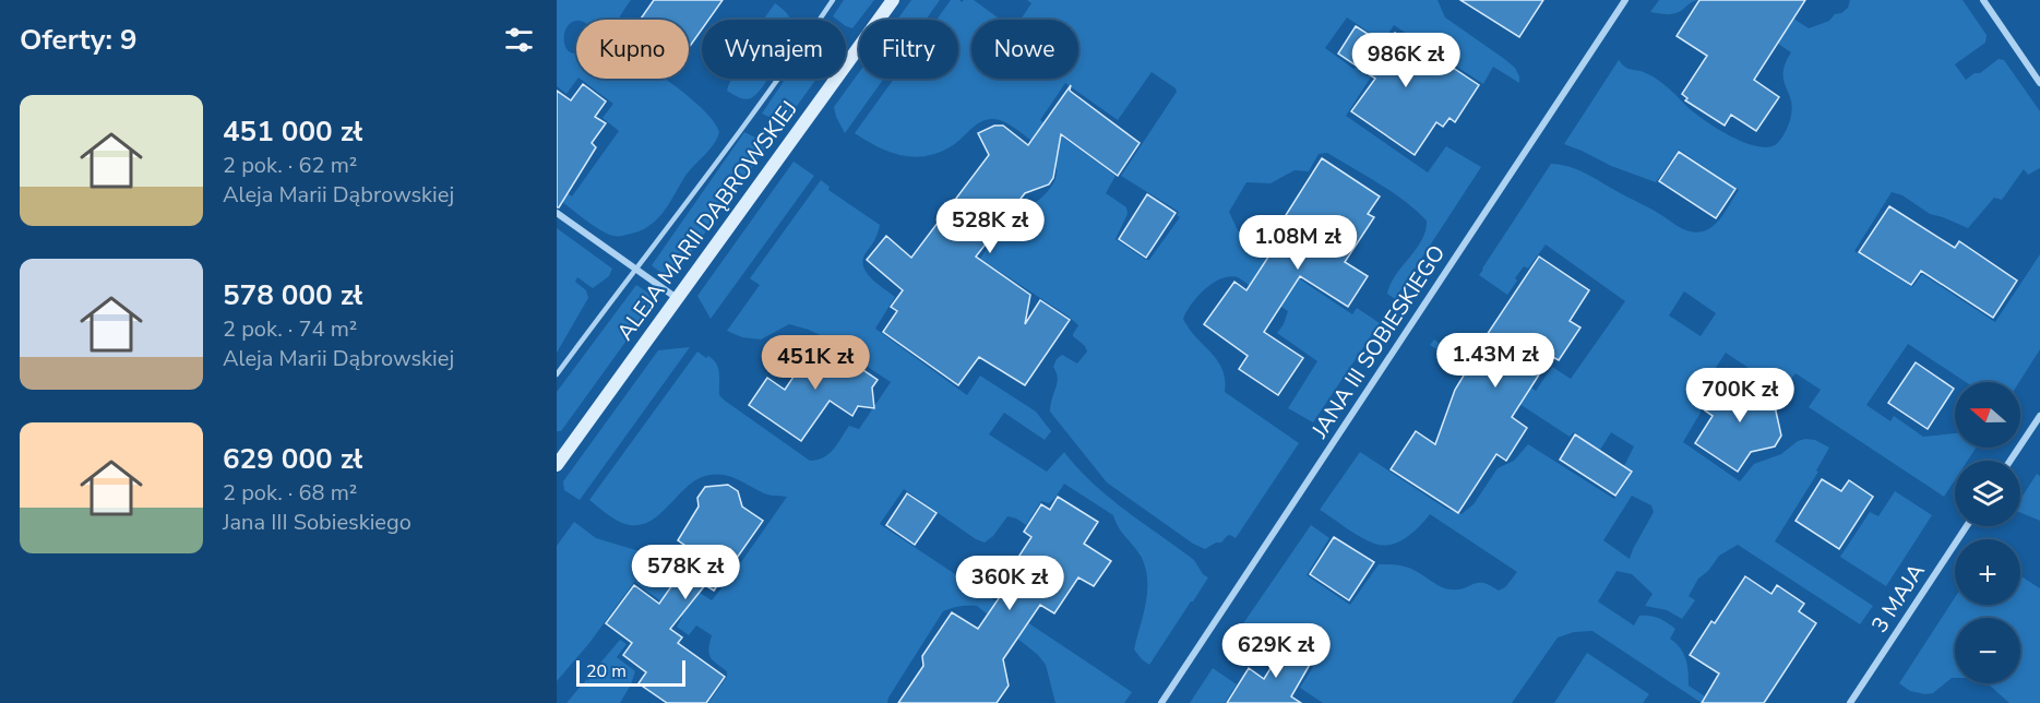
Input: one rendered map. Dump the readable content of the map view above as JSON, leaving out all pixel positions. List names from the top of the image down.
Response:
{
  "streets": {
    "street": ["ALEJA MARII DĄBROWSKIEJ", "JANA III SOBIESKIEGO", "3 MAJA"]
  },
  "scale_bar": "20 m",
  "north": "left",
  "page": {
    "heading": "Oferty: 9",
    "chip": [
      "Kupno",
      "Wynajem",
      "Filtry",
      "Nowe"
    ],
    "price": [
      "986K zł",
      "528K zł",
      "1.08M zł",
      "1.43M zł",
      "451K zł",
      "700K zł",
      "578K zł",
      "360K zł",
      "629K zł"
    ],
    "list": [
      {
        "name": "451 000 zł",
        "note": "2 pok. · 62 m² · Aleja Marii Dąbrowskiej"
      },
      {
        "name": "578 000 zł",
        "note": "2 pok. · 74 m² · Aleja Marii Dąbrowskiej"
      },
      {
        "name": "629 000 zł",
        "note": "2 pok. · 68 m² · Jana III Sobieskiego"
      }
    ],
    "map_buttons": ["+", "−"],
    "scale": "20 m"
  }
}
